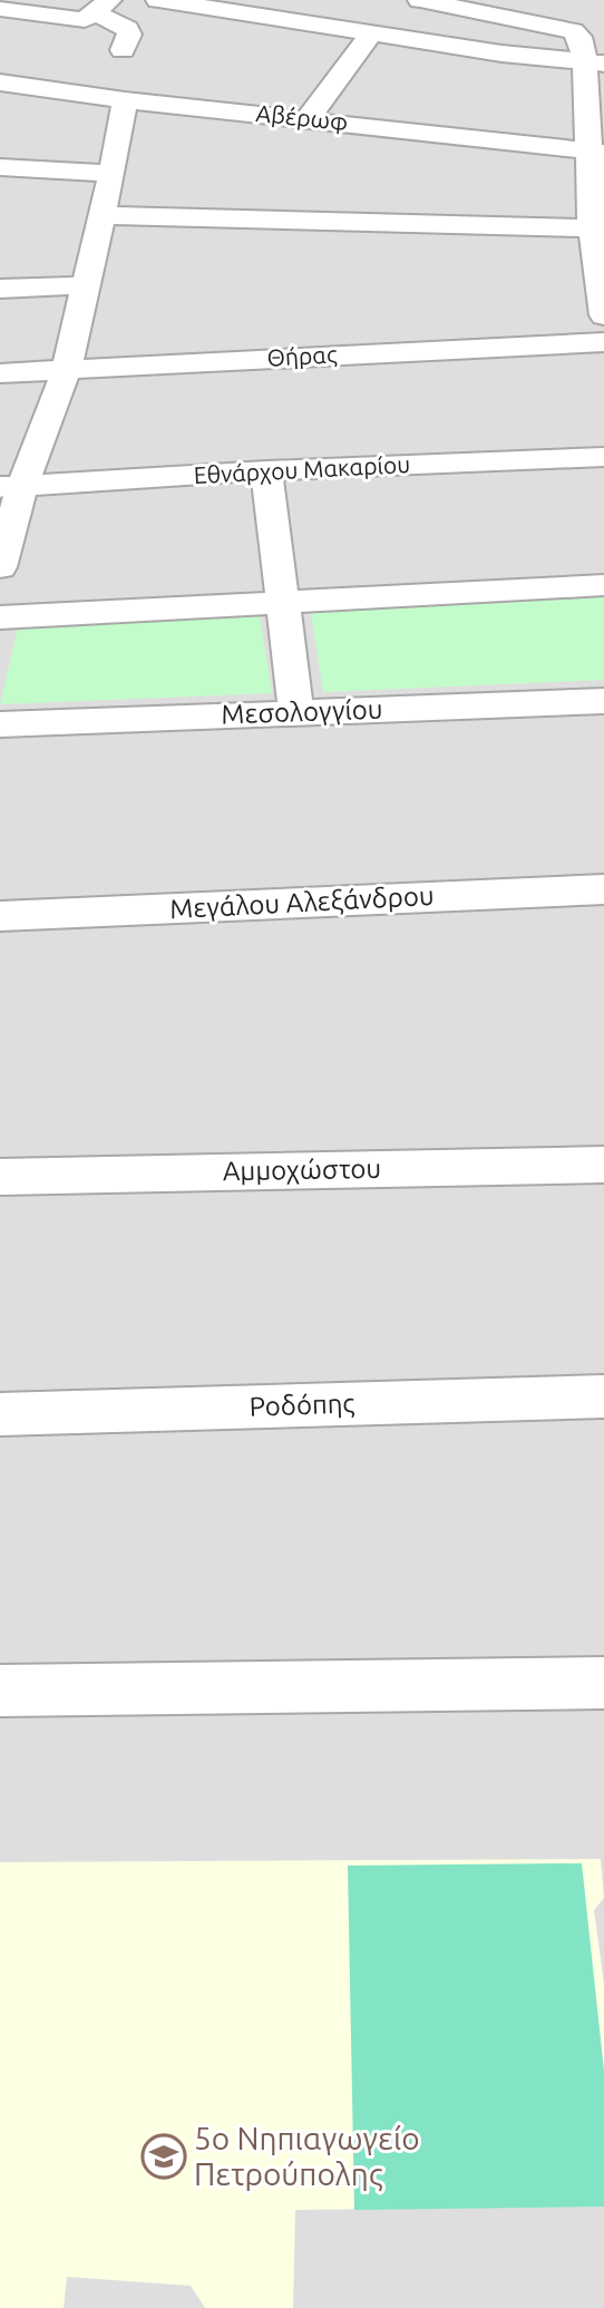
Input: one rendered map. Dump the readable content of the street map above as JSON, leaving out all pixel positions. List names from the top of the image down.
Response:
{
  "streets": {
    "street": [
      "Αβέρωφ",
      "Θήρας",
      "Εθνάρχου Μακαρίου",
      "Μεσολογγίου",
      "Μεγάλου Αλεξάνδρου",
      "Αμμοχώστου",
      "Ροδόπης"
    ]
  },
  "places": {
    "school or university": ["5ο Νηπιαγωγείο Πετρούπολης"]
  }
}
